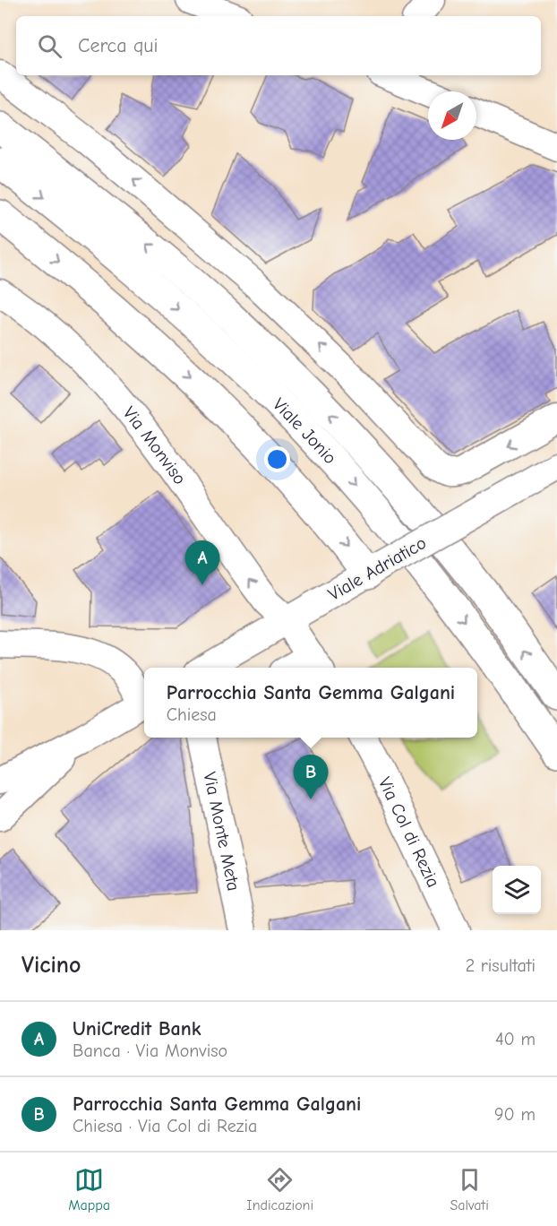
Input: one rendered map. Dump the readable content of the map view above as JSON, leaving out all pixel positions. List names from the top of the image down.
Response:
{
  "streets": {
    "main road": ["Viale Jonio"],
    "street": [
      "Via Monviso",
      "Viale Adriatico",
      "Via Monte Meta",
      "Via Col di Rezia"
    ]
  },
  "crossings": [
    ["Via Monviso", "Viale Adriatico"]
  ],
  "one_way": ["Via Monviso"],
  "north": "bottom left",
  "page": {
    "search": "Cerca qui",
    "pins": ["A", "B"],
    "popup": ["Parrocchia Santa Gemma Galgani", "Chiesa"],
    "heading": ["Vicino", "2 risultati"],
    "list": [
      {
        "mark": "A",
        "name": "UniCredit Bank",
        "note": "Banca · Via Monviso",
        "value": "40 m"
      },
      {
        "mark": "B",
        "name": "Parrocchia Santa Gemma Galgani",
        "note": "Chiesa · Via Col di Rezia",
        "value": "90 m"
      }
    ],
    "nav": ["Mappa", "Indicazioni", "Salvati"]
  }
}
